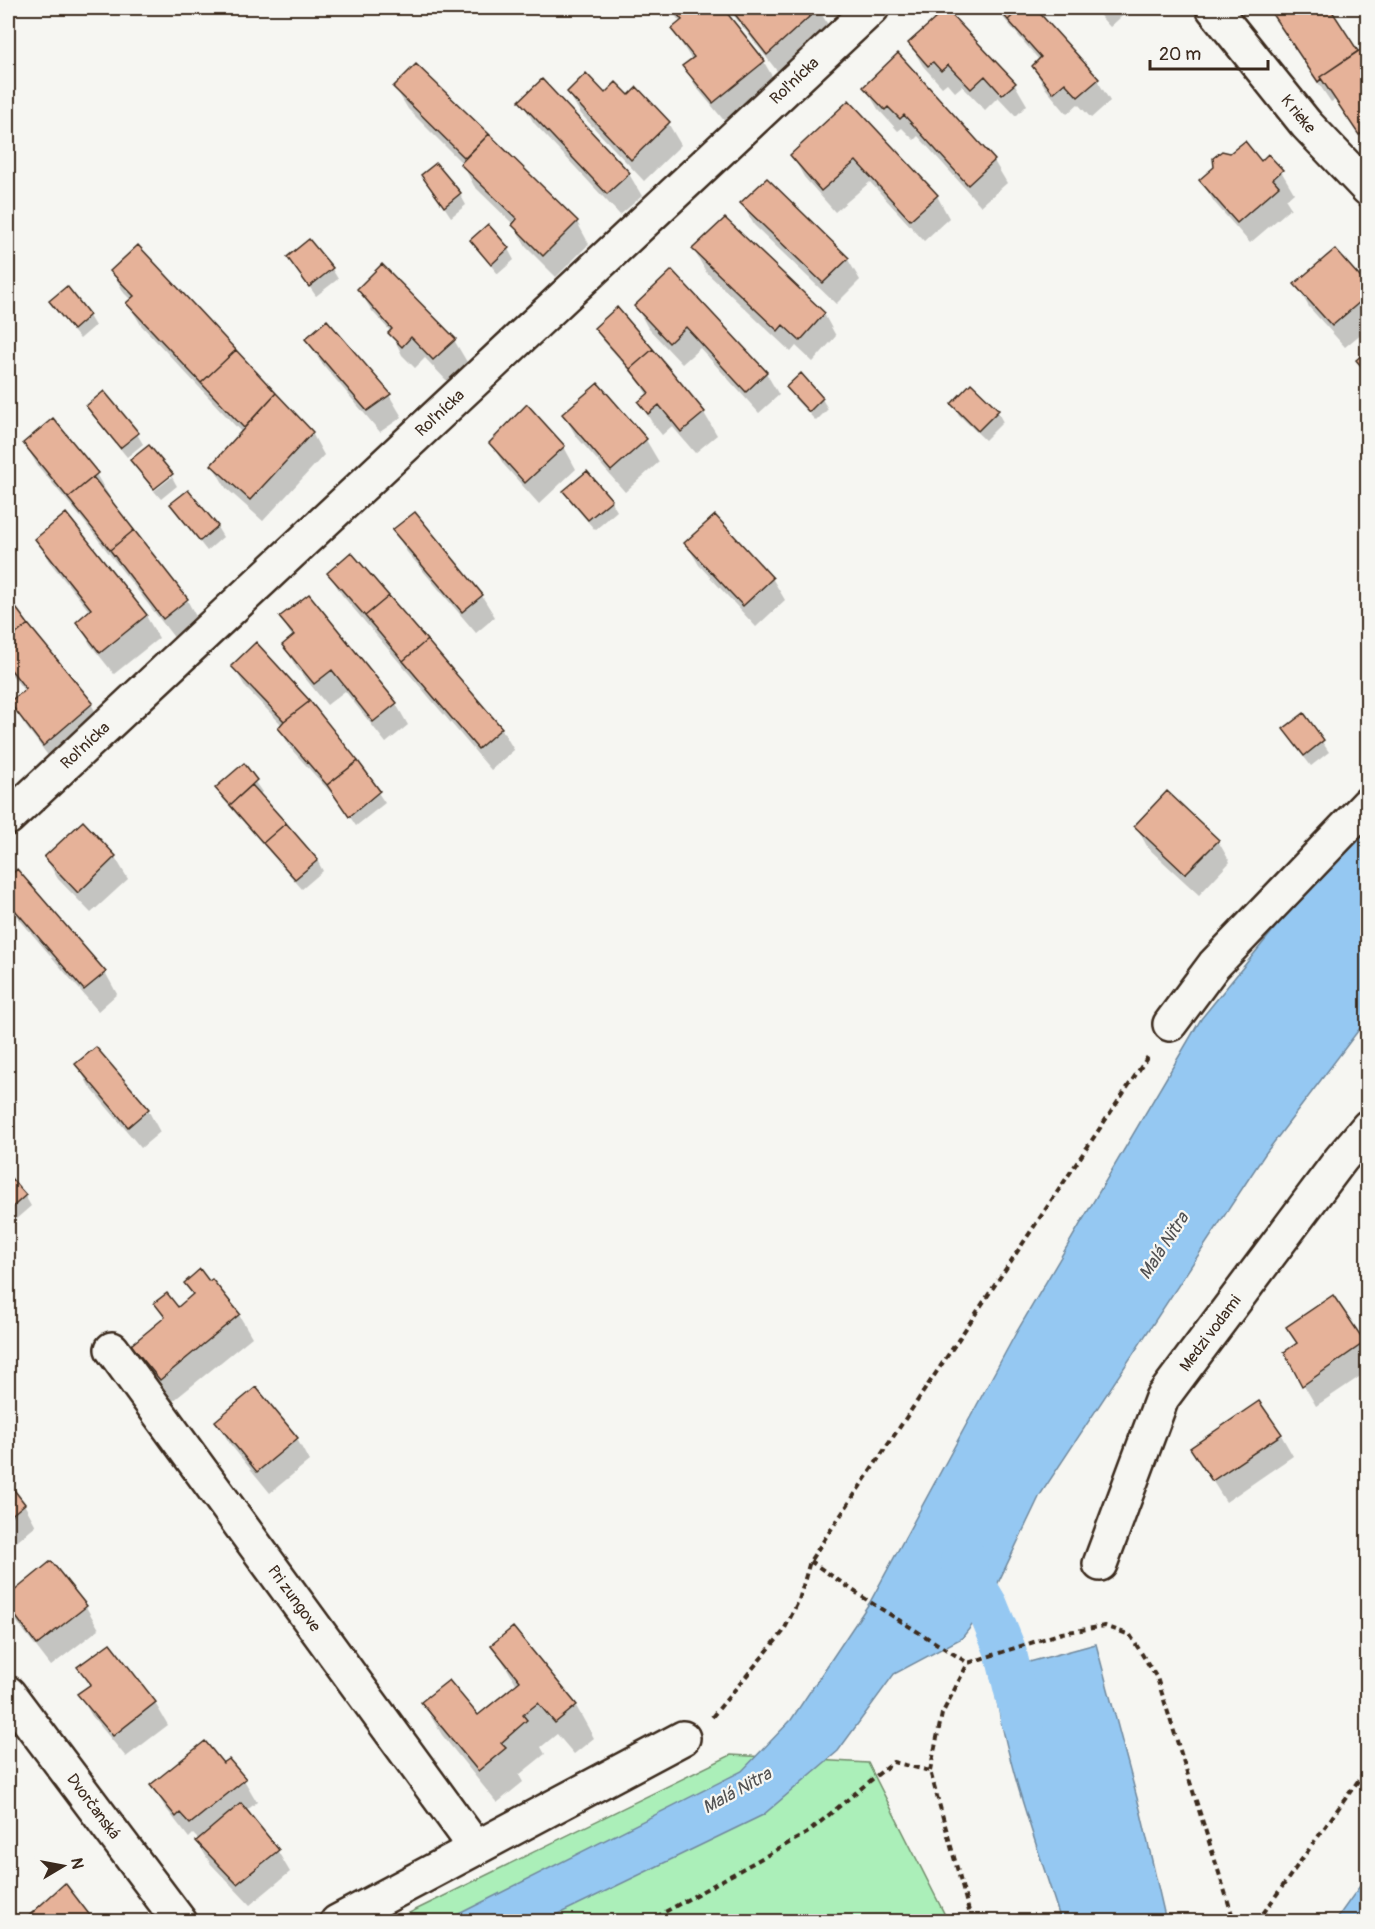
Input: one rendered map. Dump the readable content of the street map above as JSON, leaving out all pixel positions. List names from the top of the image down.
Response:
{
  "streets": {
    "street": [
      "Roľnícka",
      "K rieke",
      "Medzi vodami",
      "Pri zungove",
      "Dvorčanská"
    ]
  },
  "water": ["Malá Nitra"],
  "scale_bar": "20 m",
  "north": "right"
}
